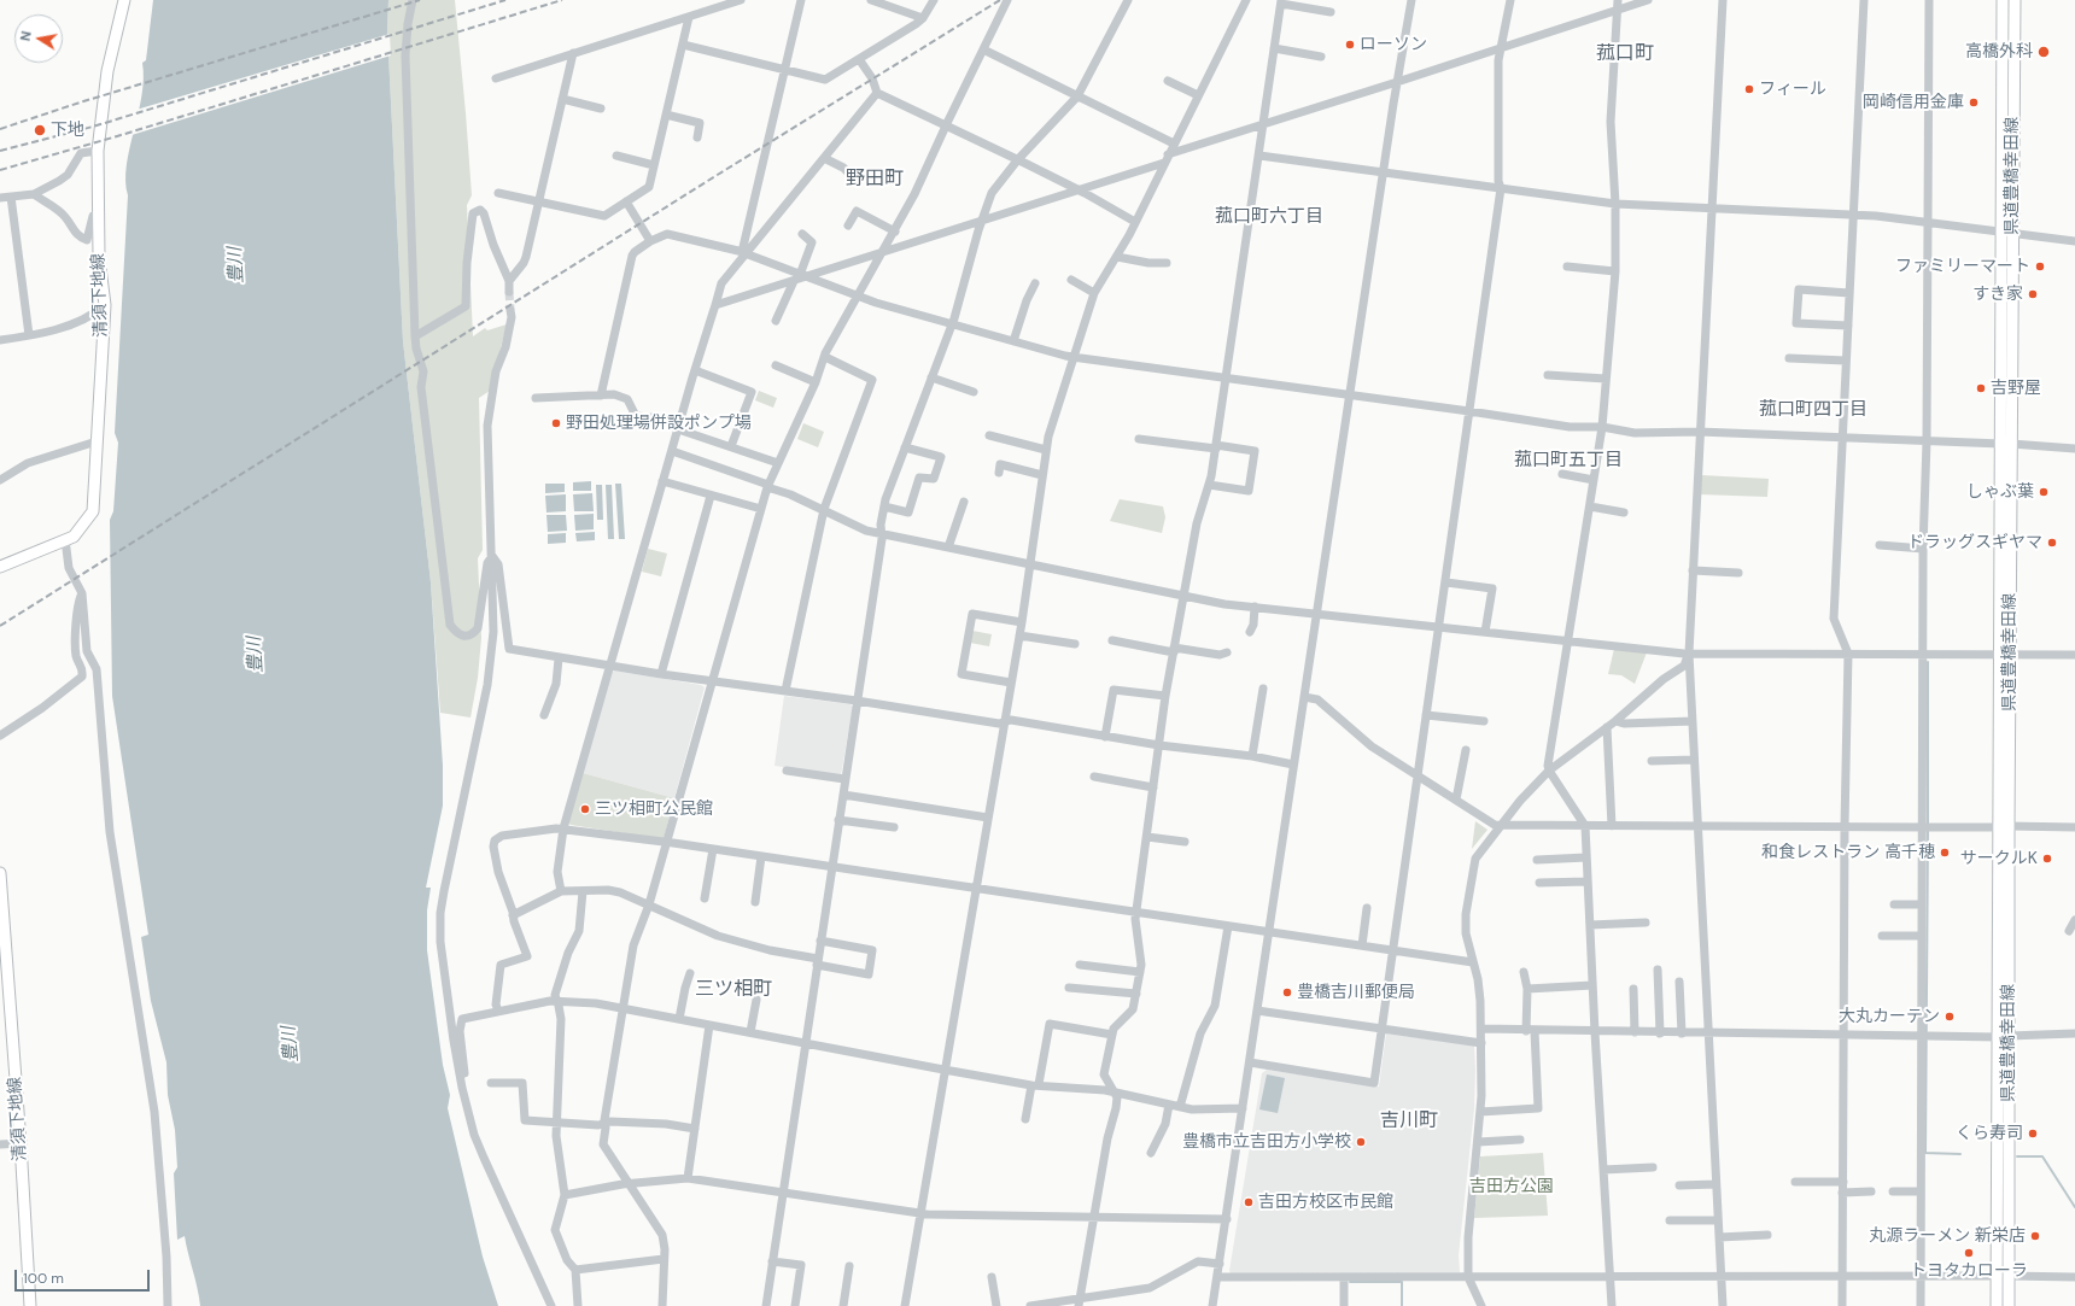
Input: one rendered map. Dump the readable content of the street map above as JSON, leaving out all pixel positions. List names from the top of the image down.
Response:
{
  "streets": {
    "main road": ["県道豊橋幸田線", "清須下地線"]
  },
  "districts": [
    "菰口町",
    "野田町",
    "菰口町六丁目",
    "菰口町四丁目",
    "菰口町五丁目",
    "三ツ相町",
    "吉川町"
  ],
  "water": ["豊川"],
  "parks": ["吉田方公園"],
  "places": [
    "ローソン",
    "高橋外科",
    "フィール",
    "岡崎信用金庫",
    "下地",
    "ファミリーマート",
    "すき家",
    "吉野屋",
    "野田処理場併設ポンプ場",
    "しゃぶ葉",
    "ドラッグスギヤマ",
    "三ツ相町公民館",
    "和食レストラン 高千穂",
    "サークルK",
    "豊橋吉川郵便局",
    "大丸カーテン",
    "くら寿司",
    "豊橋市立吉田方小学校",
    "吉田方校区市民館",
    "丸源ラーメン 新栄店",
    "トヨタカローラ"
  ],
  "scale_bar": "100 m",
  "north": "left"
}
